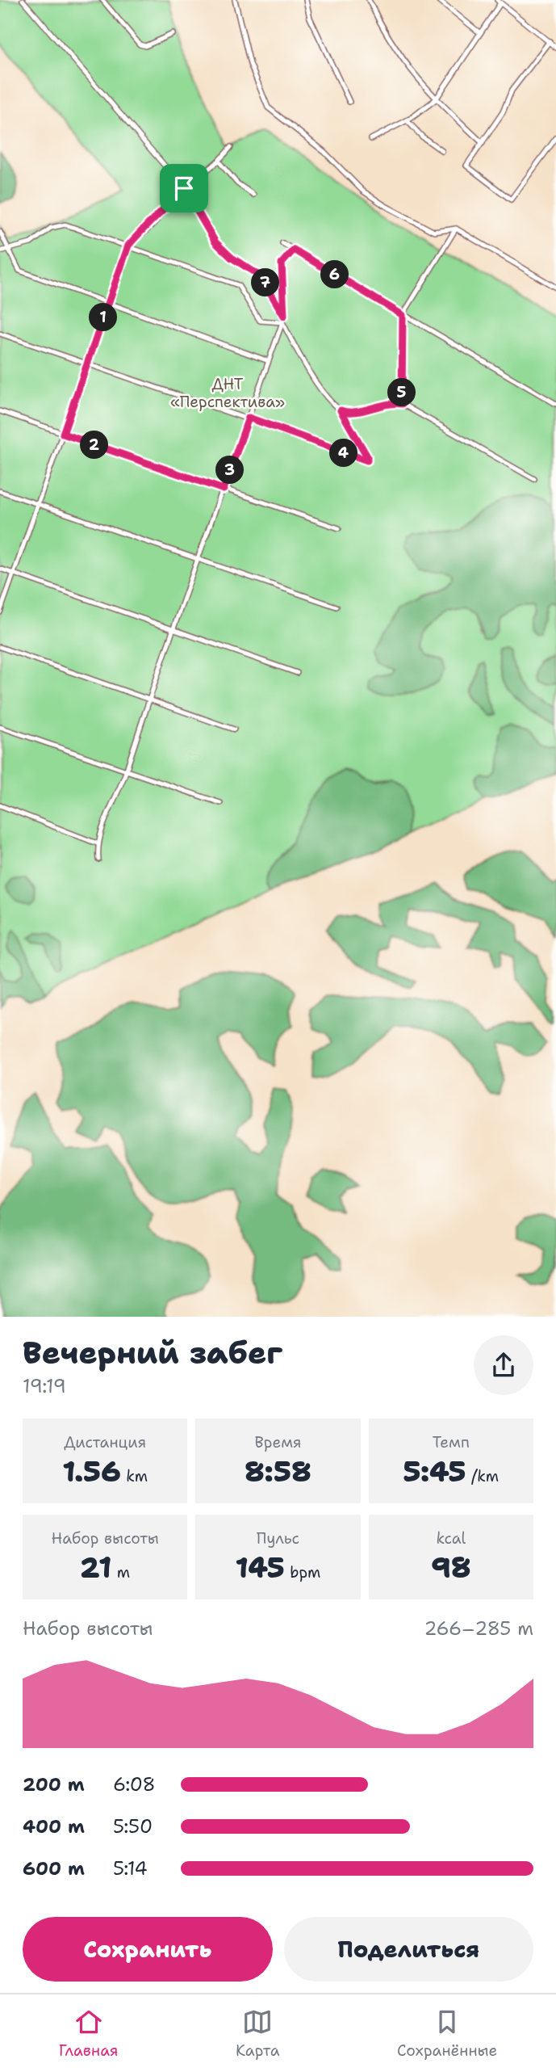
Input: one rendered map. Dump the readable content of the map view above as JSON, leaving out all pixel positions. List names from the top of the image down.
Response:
{
  "parks": ["ДНТ «Перспектива»"],
  "page": {
    "pins": [
      "6",
      "7",
      "1",
      "5",
      "2",
      "4",
      "3"
    ],
    "heading": ["Вечерний забег", "19:19"],
    "stats": [
      ["Дистанция", "1.56 km"],
      ["Время", "8:58"],
      ["Темп", "5:45 /km"],
      ["Набор высоты", "21 m"],
      ["Пульс", "145 bpm"],
      ["kcal", "98"]
    ],
    "chart": ["Набор высоты", "266–285 m"],
    "list": [
      {
        "name": "200 m",
        "note": "6:08"
      },
      {
        "name": "400 m",
        "note": "5:50"
      },
      {
        "name": "600 m",
        "note": "5:14"
      }
    ],
    "buttons": ["Сохранить", "Поделиться"],
    "tabs": ["Главная", "Карта", "Сохранённые"]
  }
}
